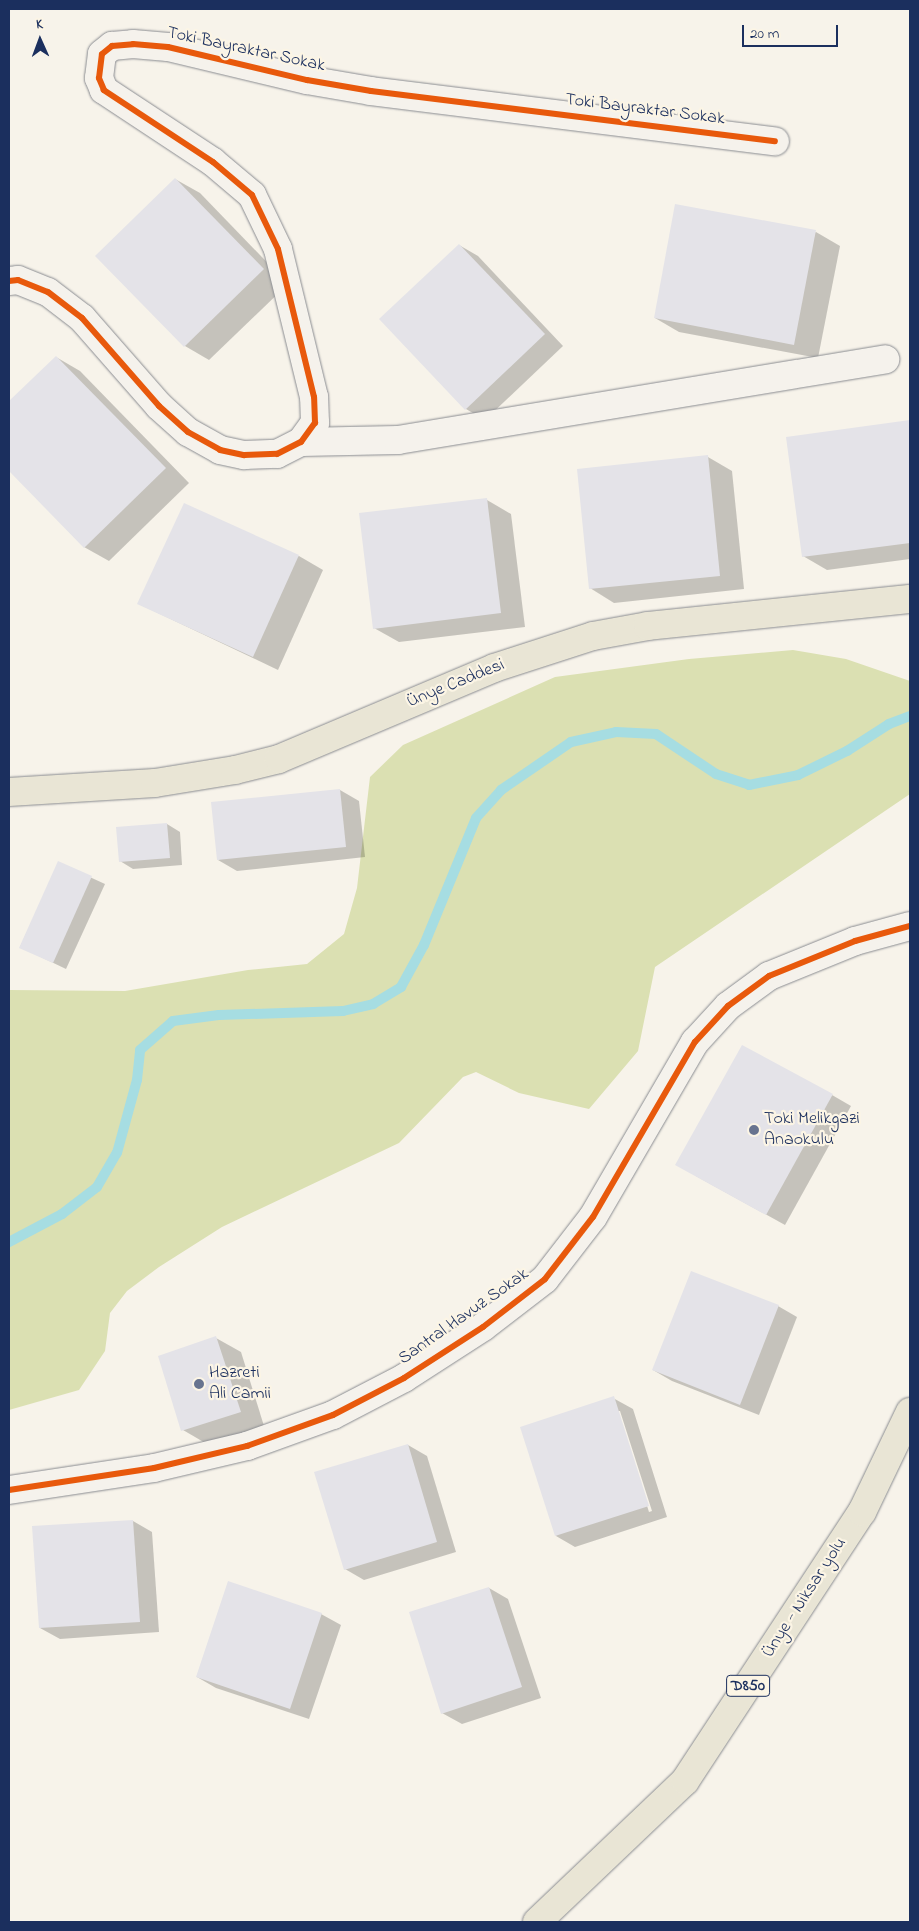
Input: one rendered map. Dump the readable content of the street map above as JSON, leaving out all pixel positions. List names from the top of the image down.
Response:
{
  "streets": {
    "main road": ["Ünye Caddesi", "Ünye - Niksar yolu", "D850"],
    "street": ["Toki Bayraktar Sokak", "Santral Havuz Sokak"]
  },
  "places": ["Toki Melikgazi Anaokulu", "Hazreti Ali Camii"],
  "scale_bar": "20 m",
  "north": "top"
}
